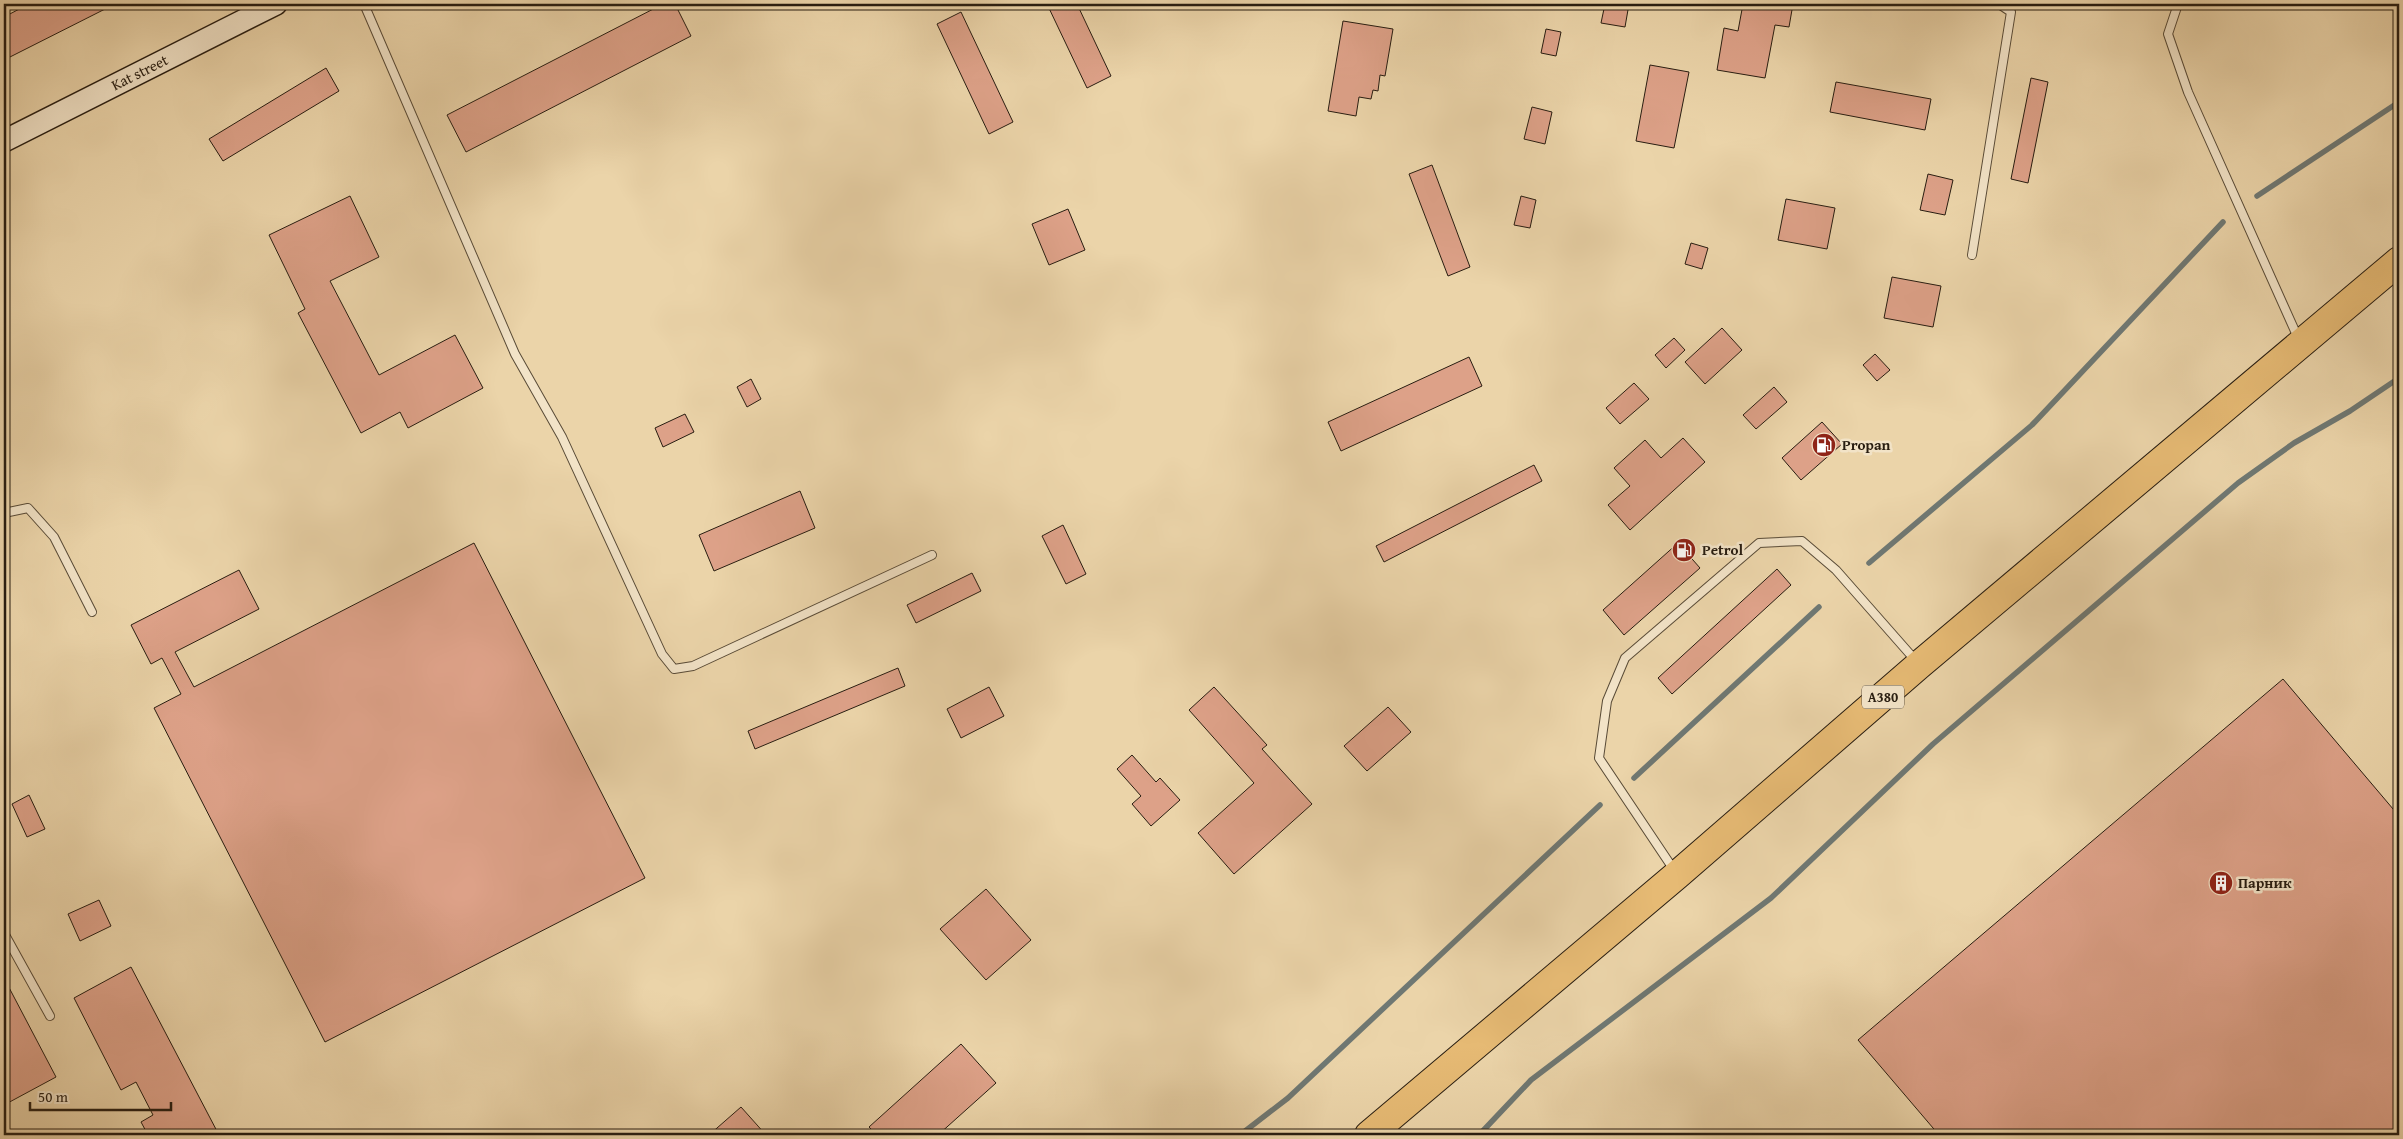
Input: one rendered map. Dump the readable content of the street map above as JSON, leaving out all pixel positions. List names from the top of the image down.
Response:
{
  "streets": {
    "highway": ["A380"],
    "street": ["Kat street"]
  },
  "places": {
    "fuel station": ["Propan", "Petrol"],
    "building": ["Парник"]
  },
  "scale_bar": "50 m"
}
